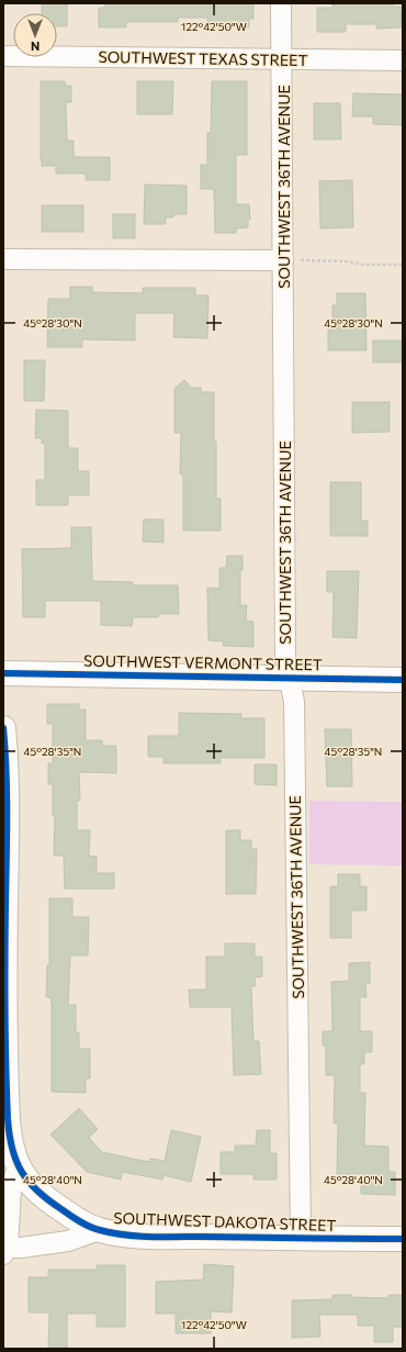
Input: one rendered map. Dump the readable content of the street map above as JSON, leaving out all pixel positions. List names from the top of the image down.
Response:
{
  "streets": {
    "street": [
      "SOUTHWEST TEXAS STREET",
      "SOUTHWEST 36TH AVENUE",
      "SOUTHWEST VERMONT STREET",
      "SOUTHWEST DAKOTA STREET"
    ]
  },
  "crossings": [
    ["SOUTHWEST TEXAS STREET", "SOUTHWEST 36TH AVENUE"],
    ["SOUTHWEST 36TH AVENUE", "SOUTHWEST VERMONT STREET"],
    ["SOUTHWEST 36TH AVENUE", "SOUTHWEST DAKOTA STREET"]
  ],
  "north": "bottom",
  "coordinates": [
    "122°42'50\"W",
    "45°28'30\"N",
    "45°28'35\"N",
    "45°28'40\"N"
  ]
}
